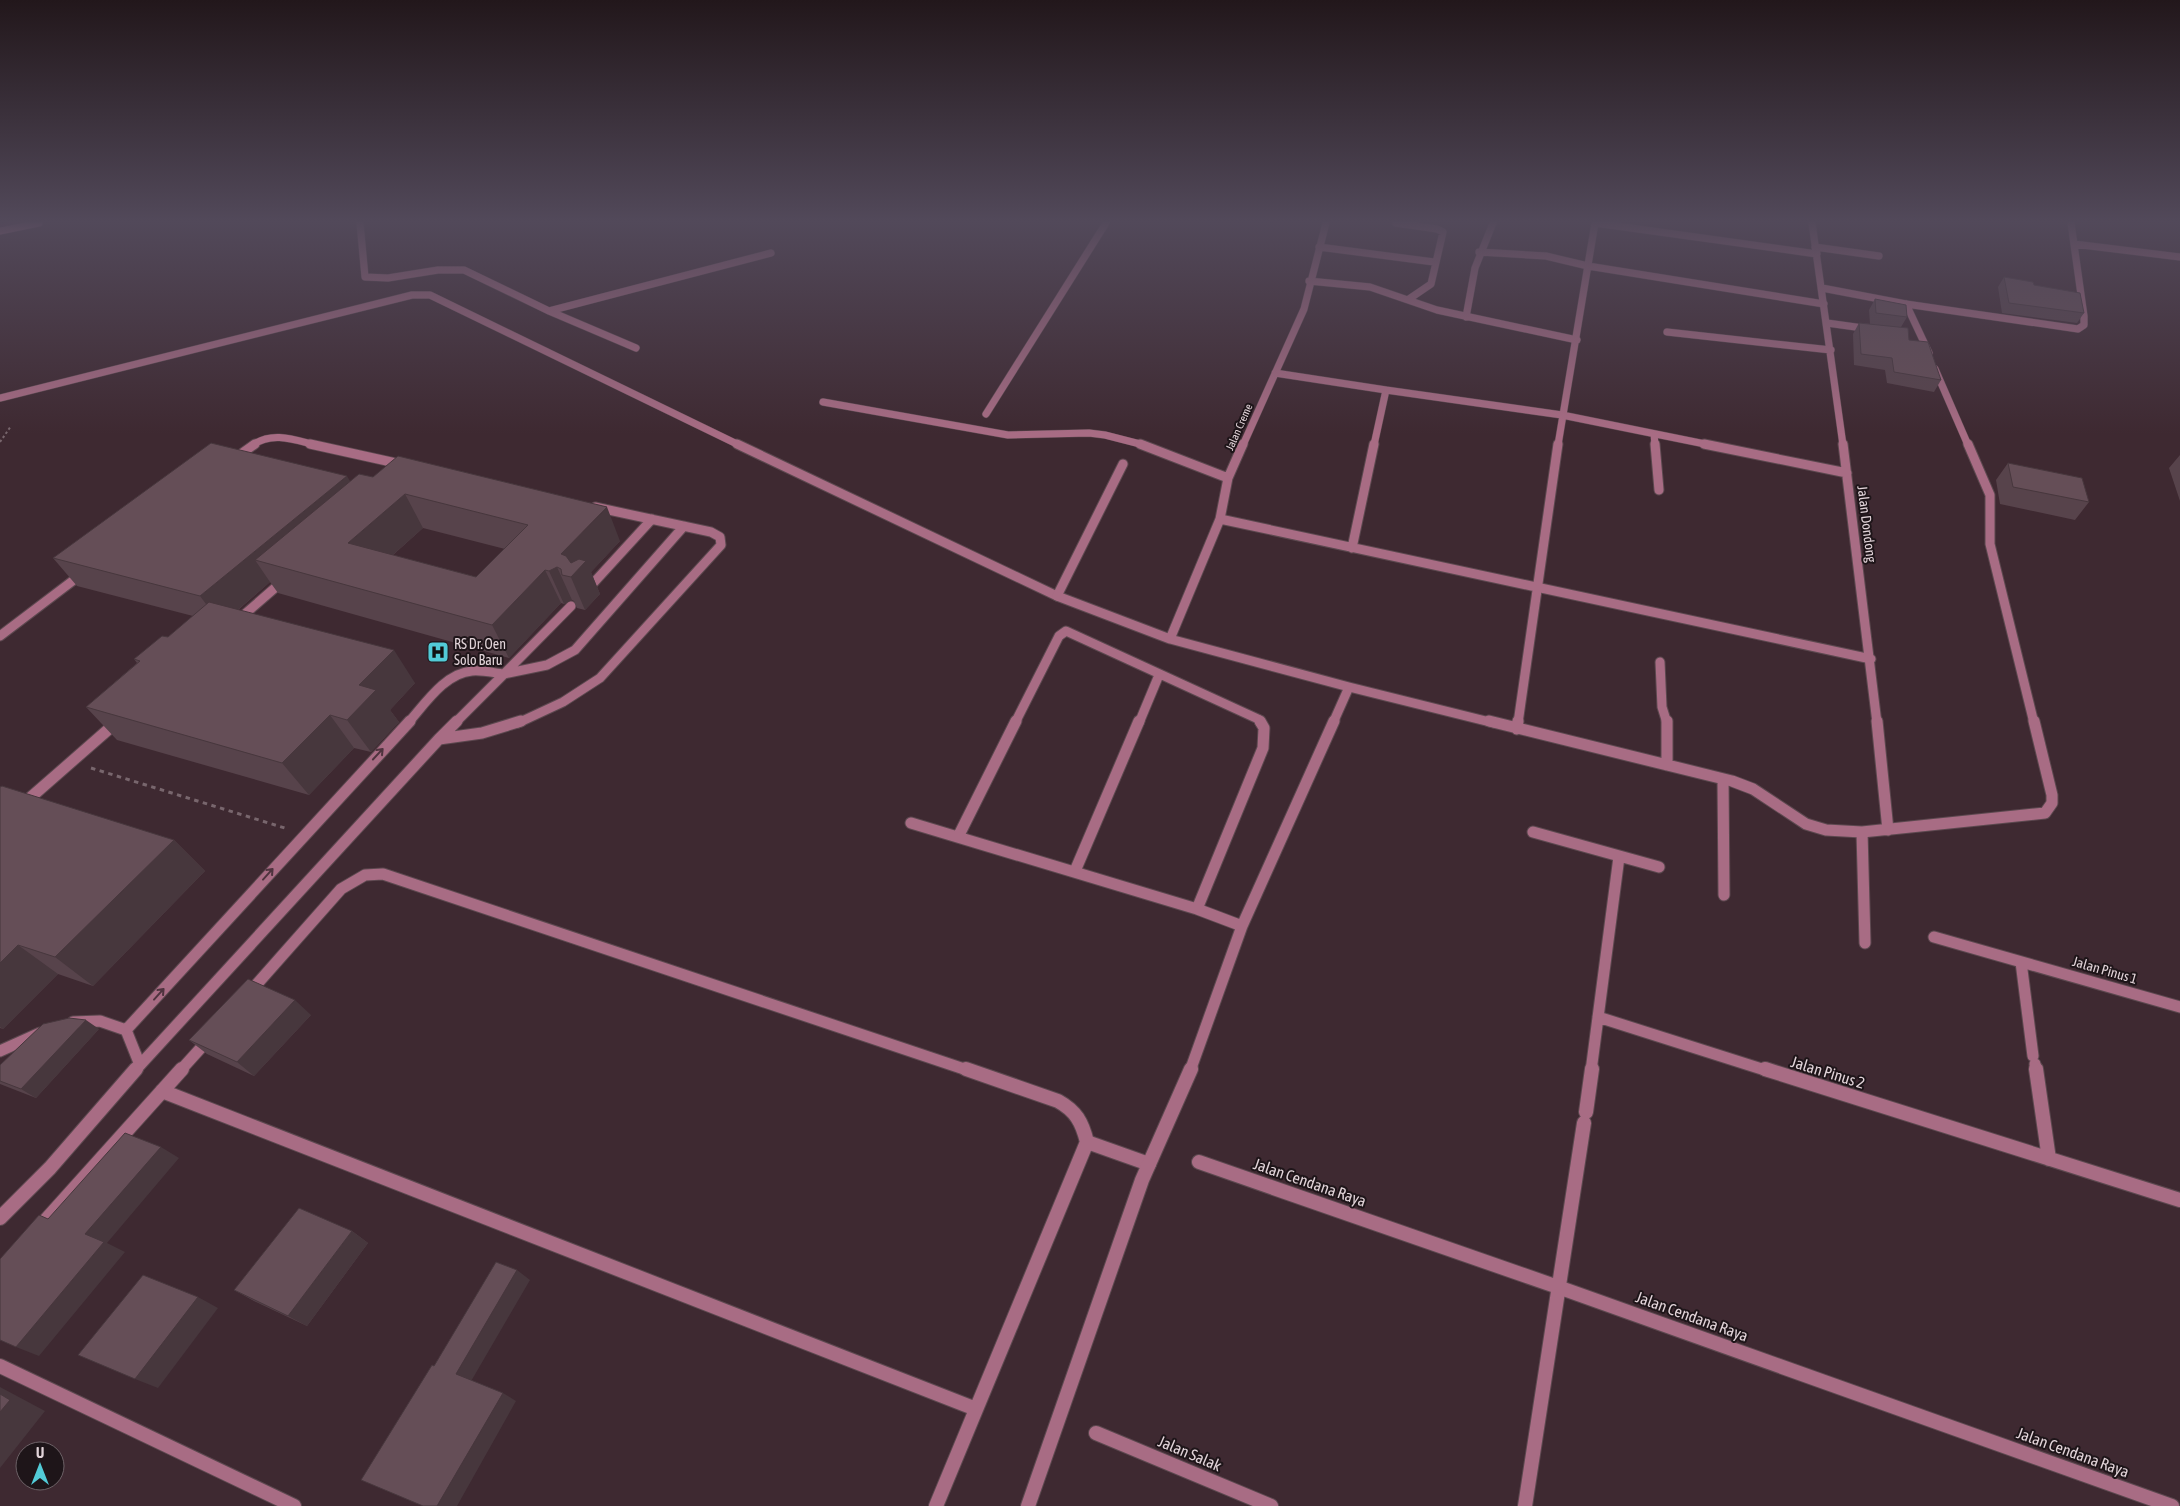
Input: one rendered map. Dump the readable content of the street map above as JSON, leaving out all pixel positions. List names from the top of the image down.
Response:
{
  "streets": {
    "street": [
      "Jalan Creme",
      "Jalan Dondong",
      "Jalan Pinus 1",
      "Jalan Pinus 2",
      "Jalan Cendana Raya",
      "Jalan Salak"
    ]
  },
  "places": {
    "hospital": ["RS Dr. Oen Solo Baru"]
  },
  "north": "top"
}
